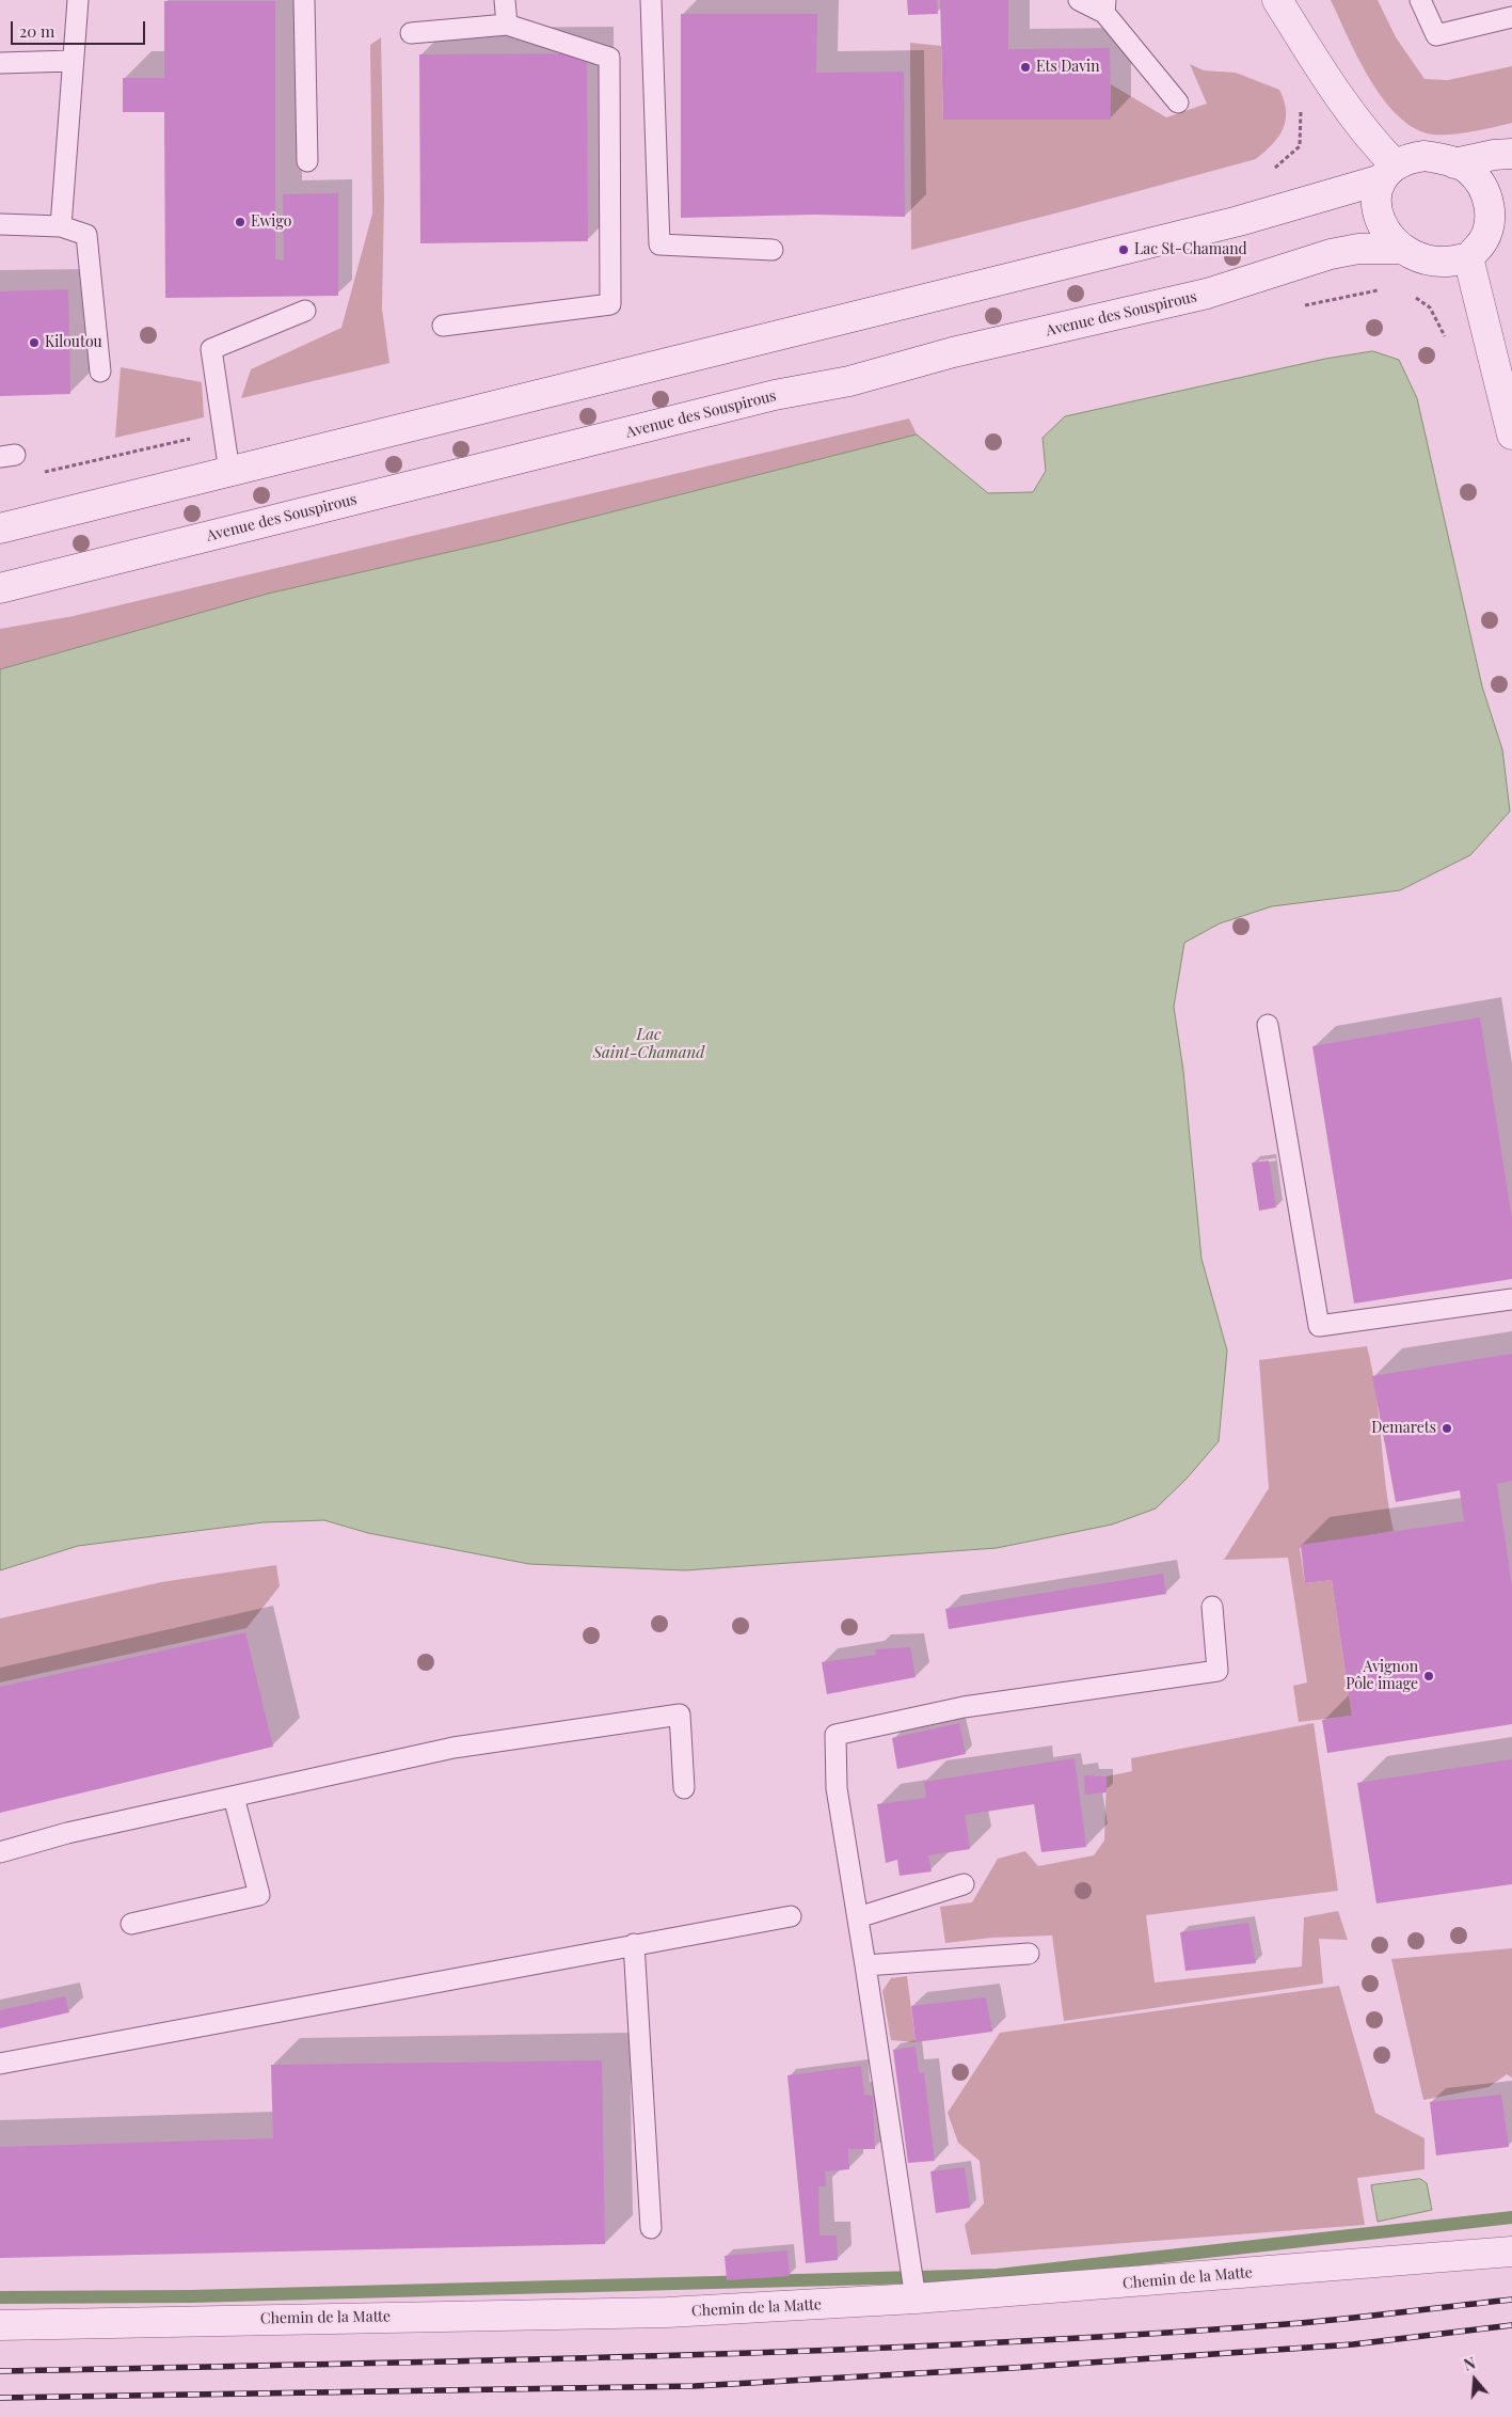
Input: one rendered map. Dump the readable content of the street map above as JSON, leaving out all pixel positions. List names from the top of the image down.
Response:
{
  "streets": {
    "main road": ["Avenue des Souspirous", "Chemin de la Matte"]
  },
  "water": ["Lac Saint-Chamand"],
  "places": [
    "Ets Davin",
    "Ewigo",
    "Lac St-Chamand",
    "Kiloutou",
    "Demarets",
    "Avignon Pôle image"
  ],
  "scale_bar": "20 m",
  "north": "top"
}
